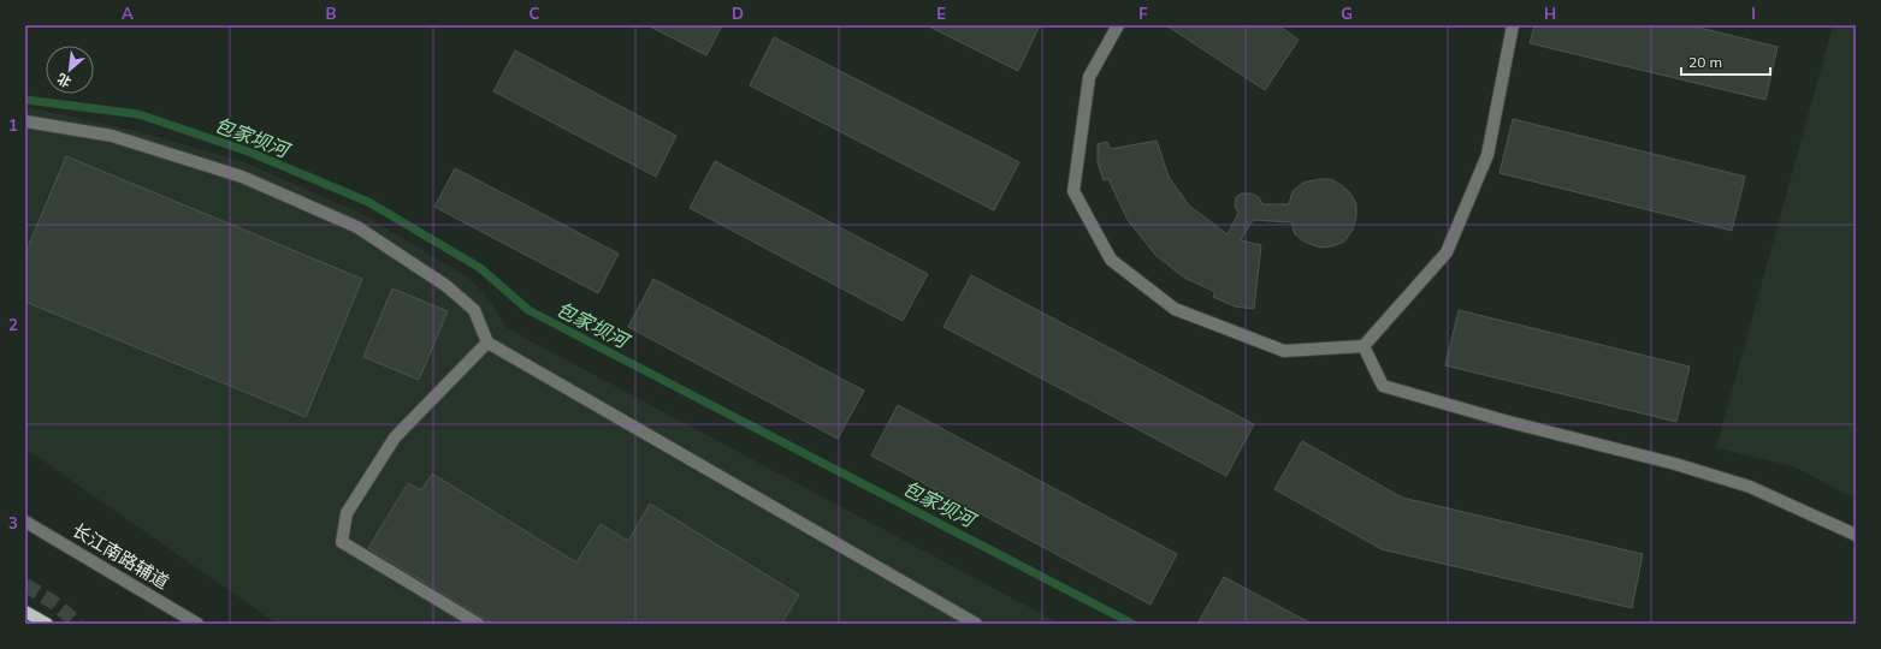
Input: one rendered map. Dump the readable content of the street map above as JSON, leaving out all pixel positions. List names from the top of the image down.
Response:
{
  "streets": {
    "street": ["长江南路辅道"]
  },
  "water": ["包家坝河"],
  "scale_bar": "20 m",
  "north": "bottom left",
  "grid": {
    "columns": [
      "A",
      "B",
      "C",
      "D",
      "E",
      "F",
      "G",
      "H",
      "I"
    ],
    "rows": ["1", "2", "3"]
  }
}
